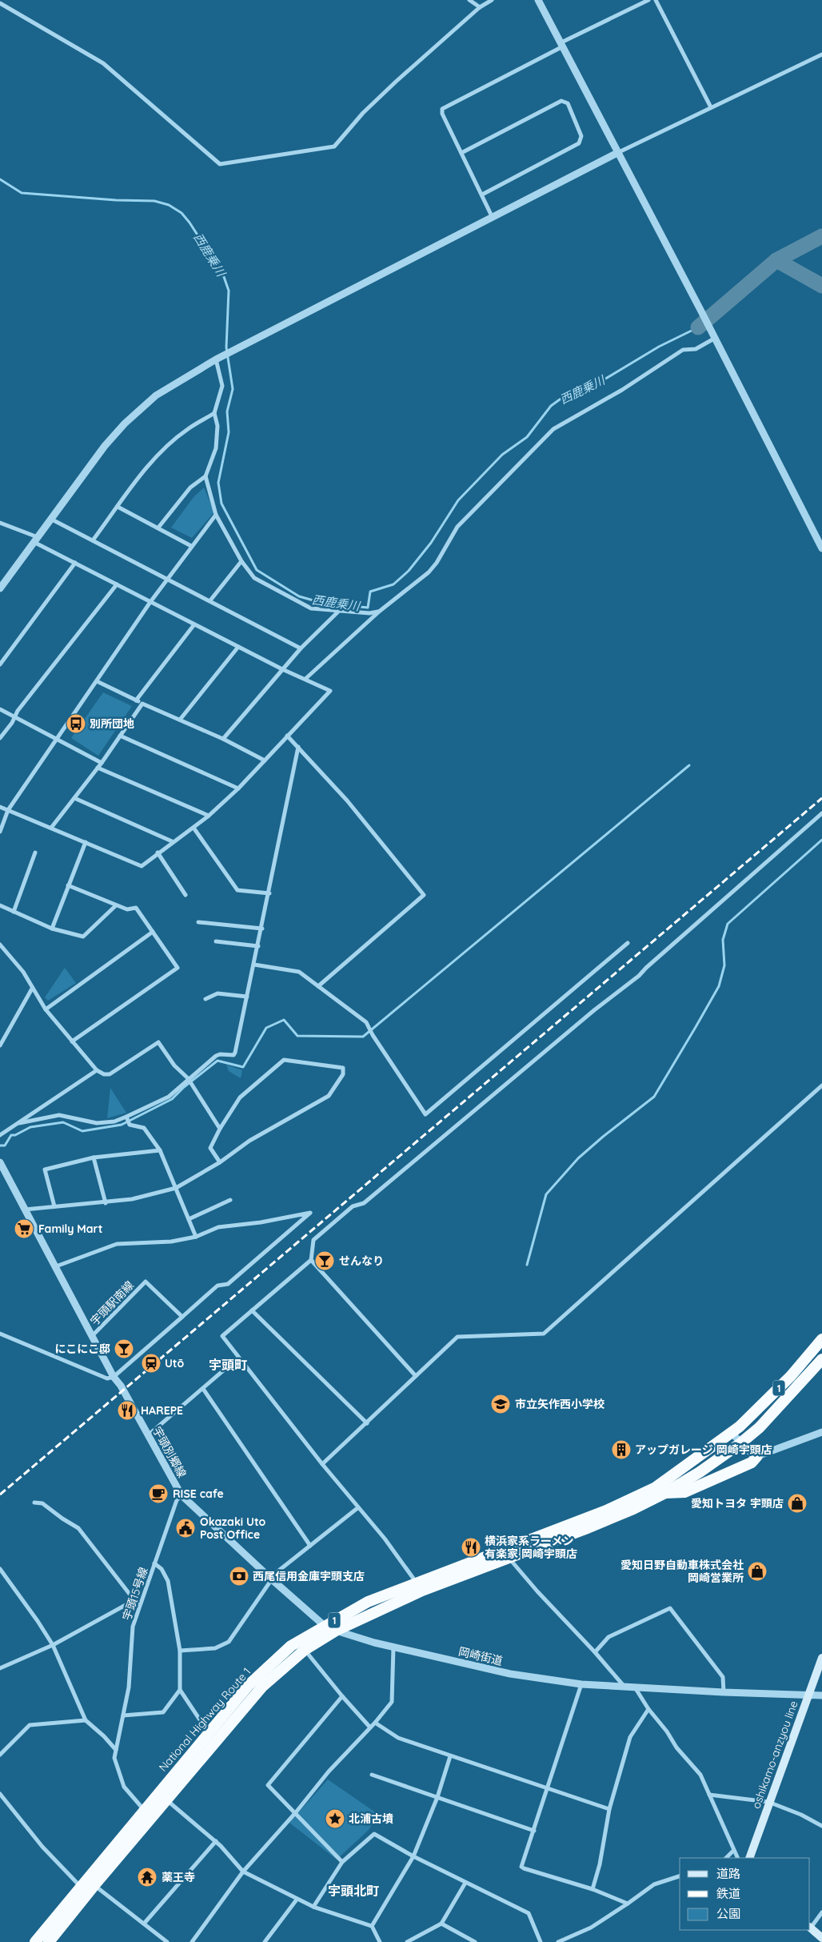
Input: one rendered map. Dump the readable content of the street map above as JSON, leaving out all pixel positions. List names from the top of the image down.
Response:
{
  "streets": {
    "highway": ["1", "National Highway Route 1"],
    "main road": ["oshikamo-anzyou line"],
    "street": [
      "宇頭駅南線",
      "宇頭別郷線",
      "宇頭15号線",
      "岡崎街道"
    ]
  },
  "crossings": [
    ["宇頭別郷線", "宇頭15号線"],
    ["宇頭別郷線", "岡崎街道"],
    ["宇頭別郷線", "National Highway Route 1"],
    ["宇頭15号線", "National Highway Route 1"],
    ["岡崎街道", "National Highway Route 1"]
  ],
  "districts": ["宇頭町", "宇頭北町"],
  "water": ["西鹿乗川"],
  "places": {
    "bus stop": ["別所団地"],
    "supermarket": ["Family Mart"],
    "bar": ["せんなり", "にこにこ邸"],
    "station": ["Utō"],
    "school or university": ["市立矢作西小学校"],
    "restaurant": ["HAREPE", "横浜家系ラーメン 有楽家 岡崎宇頭店"],
    "building": ["アップガレージ 岡崎宇頭店"],
    "cafe": ["RISE cafe"],
    "shop": ["愛知トヨタ 宇頭店", "愛知日野自動車株式会社 岡崎営業所"],
    "public building": ["Okazaki Uto Post Office"],
    "bank": ["西尾信用金庫宇頭支店"],
    "place": ["北浦古墳"],
    "temple": ["薬王寺"]
  },
  "legend": ["道路", "鉄道", "公園"]
}
